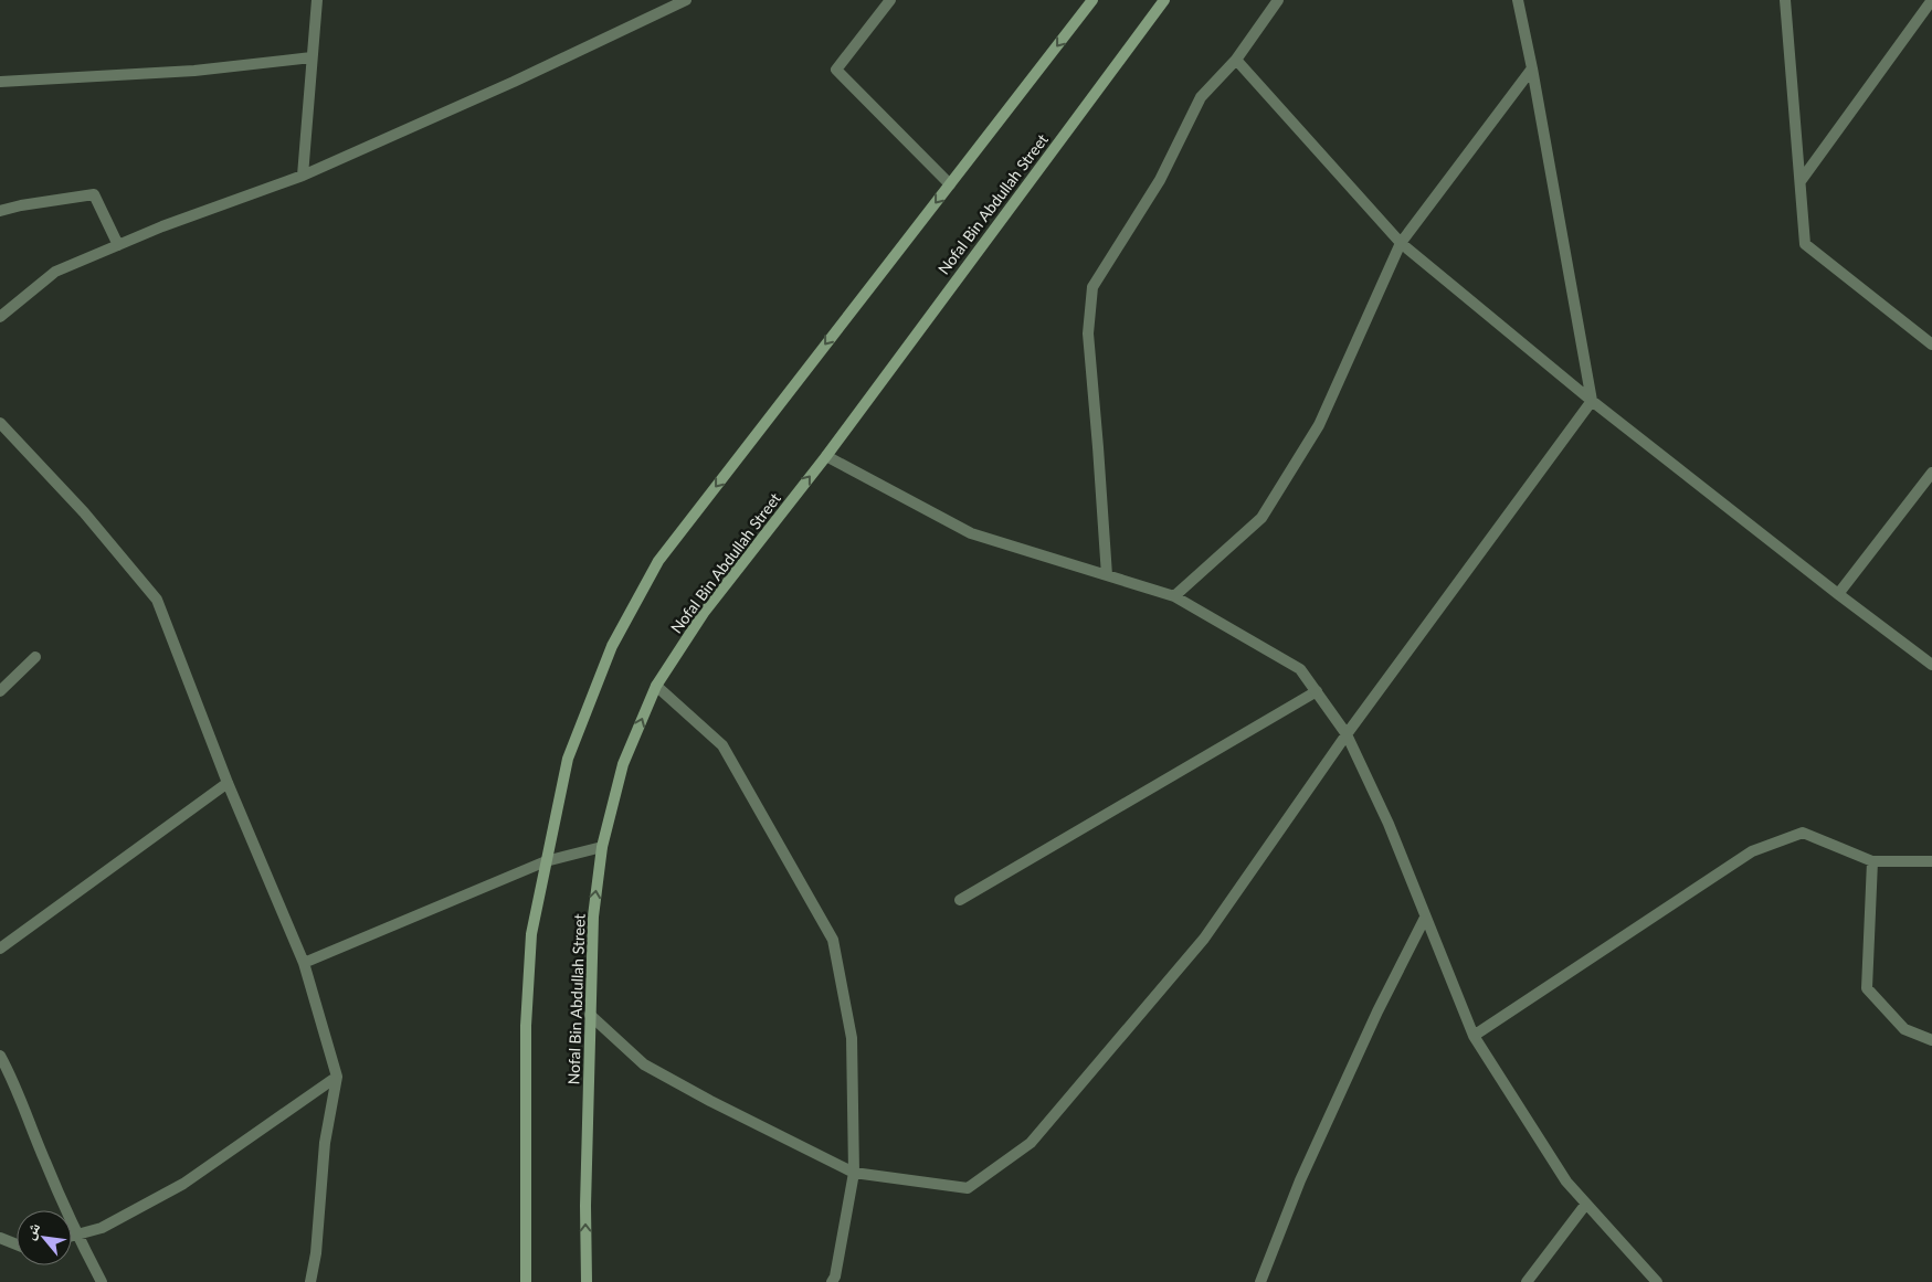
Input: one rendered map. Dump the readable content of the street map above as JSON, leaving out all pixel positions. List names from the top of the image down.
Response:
{
  "streets": {
    "main road": ["Nofal Bin Abdullah Street"]
  },
  "north": "top left"
}
